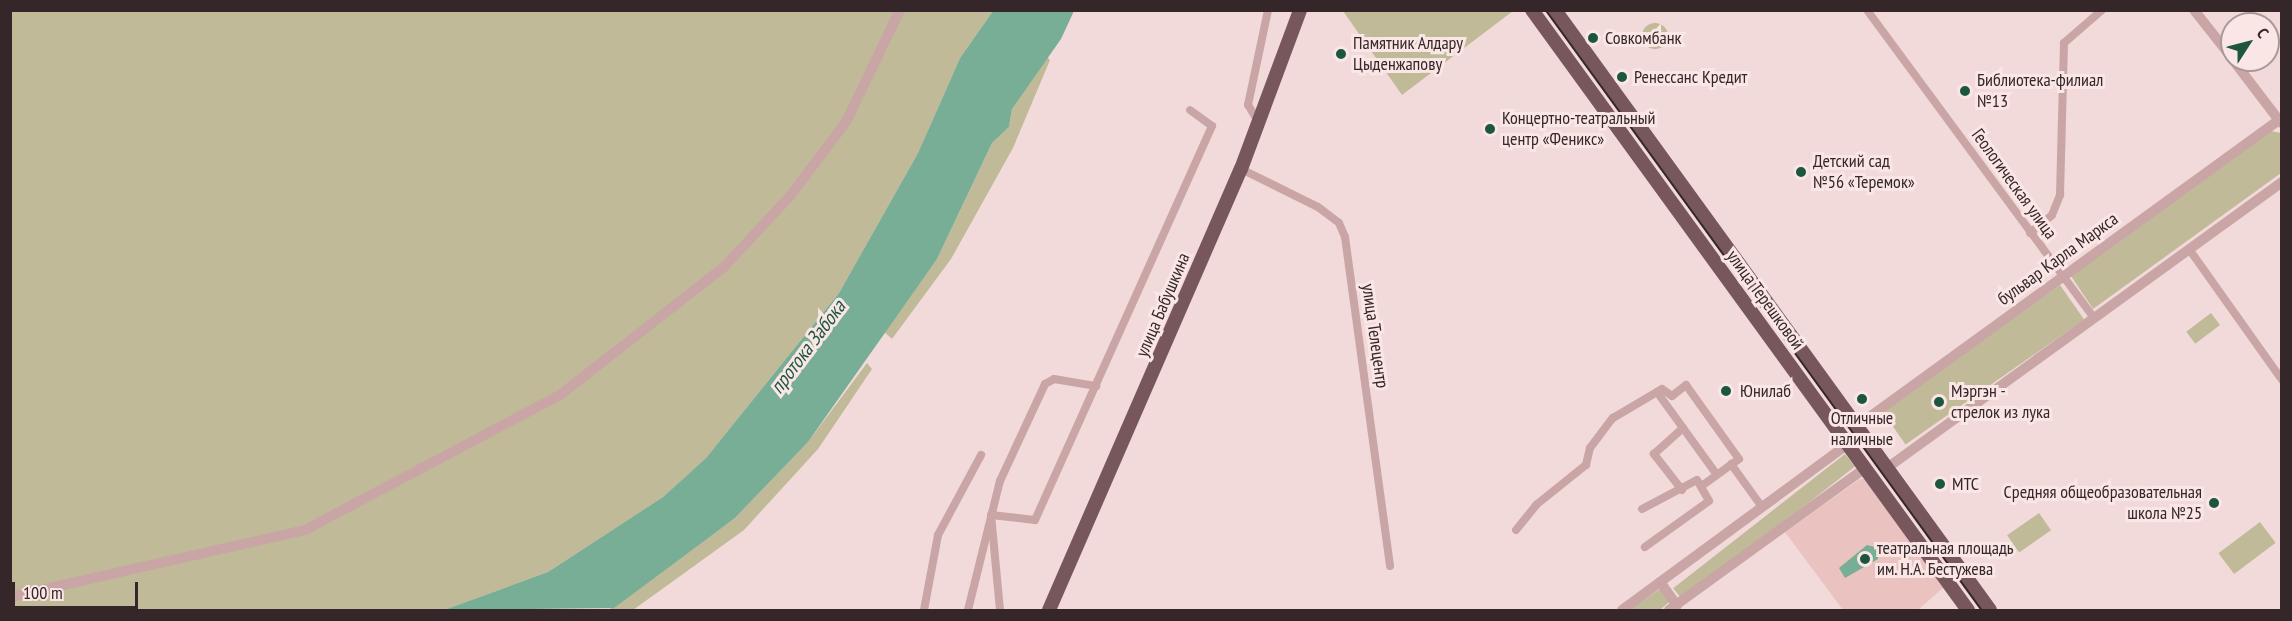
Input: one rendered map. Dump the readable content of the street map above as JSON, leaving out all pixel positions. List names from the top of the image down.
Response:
{
  "streets": {
    "main road": ["улица Терешковой", "улица Бабушкина"],
    "street": ["Геологическая улица", "бульвар Карла Маркса", "улица Телецентр"]
  },
  "crossings": [
    ["Геологическая улица", "бульвар Карла Маркса"],
    ["бульвар Карла Маркса", "улица Терешковой"],
    ["улица Бабушкина", "улица Телецентр"]
  ],
  "water": ["протока Забока"],
  "places": [
    "Совкомбанк",
    "Памятник Алдару Цыденжапову",
    "Ренессанс Кредит",
    "Библиотека-филиал №13",
    "Концертно-театральный центр «Феникс»",
    "Детский сад №56 «Теремок»",
    "Юнилаб",
    "Отличные наличные",
    "Мэргэн - стрелок из лука",
    "МТС",
    "Средняя общеобразовательная школа №25",
    "театральная площадь им. Н.А. Бестужева"
  ],
  "scale_bar": "100 m",
  "north": "top right"
}
